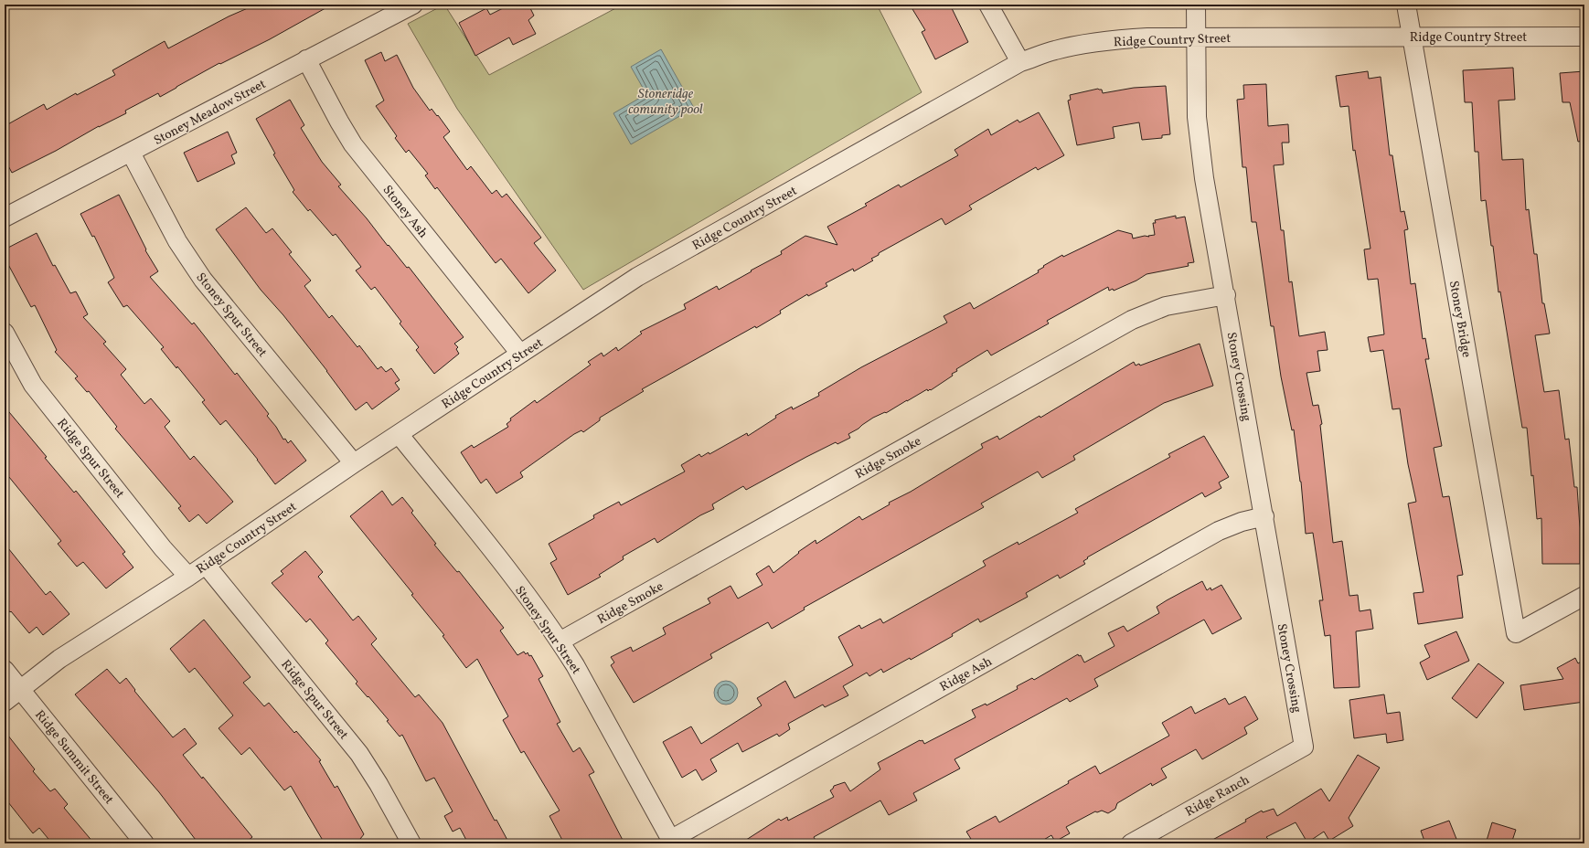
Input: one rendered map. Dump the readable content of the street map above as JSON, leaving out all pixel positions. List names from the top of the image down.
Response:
{
  "streets": {
    "street": [
      "Ridge Country Street",
      "Stoney Meadow Street",
      "Stoney Ash",
      "Stoney Spur Street",
      "Stoney Bridge",
      "Stoney Crossing",
      "Ridge Smoke",
      "Ridge Spur Street",
      "Ridge Ash",
      "Ridge Summit Street",
      "Ridge Ranch"
    ]
  },
  "crossings": [
    ["Ridge Country Street", "Stoney Ash"],
    ["Ridge Country Street", "Stoney Spur Street"],
    ["Ridge Country Street", "Stoney Bridge"],
    ["Ridge Country Street", "Stoney Crossing"],
    ["Ridge Country Street", "Ridge Spur Street"],
    ["Ridge Country Street", "Ridge Summit Street"],
    ["Stoney Meadow Street", "Stoney Ash"],
    ["Stoney Meadow Street", "Stoney Spur Street"],
    ["Stoney Spur Street", "Ridge Smoke"],
    ["Stoney Spur Street", "Ridge Ash"],
    ["Stoney Crossing", "Ridge Smoke"],
    ["Stoney Crossing", "Ridge Ash"],
    ["Stoney Crossing", "Ridge Ranch"]
  ],
  "water": ["Stoneridge comunity pool"]
}
